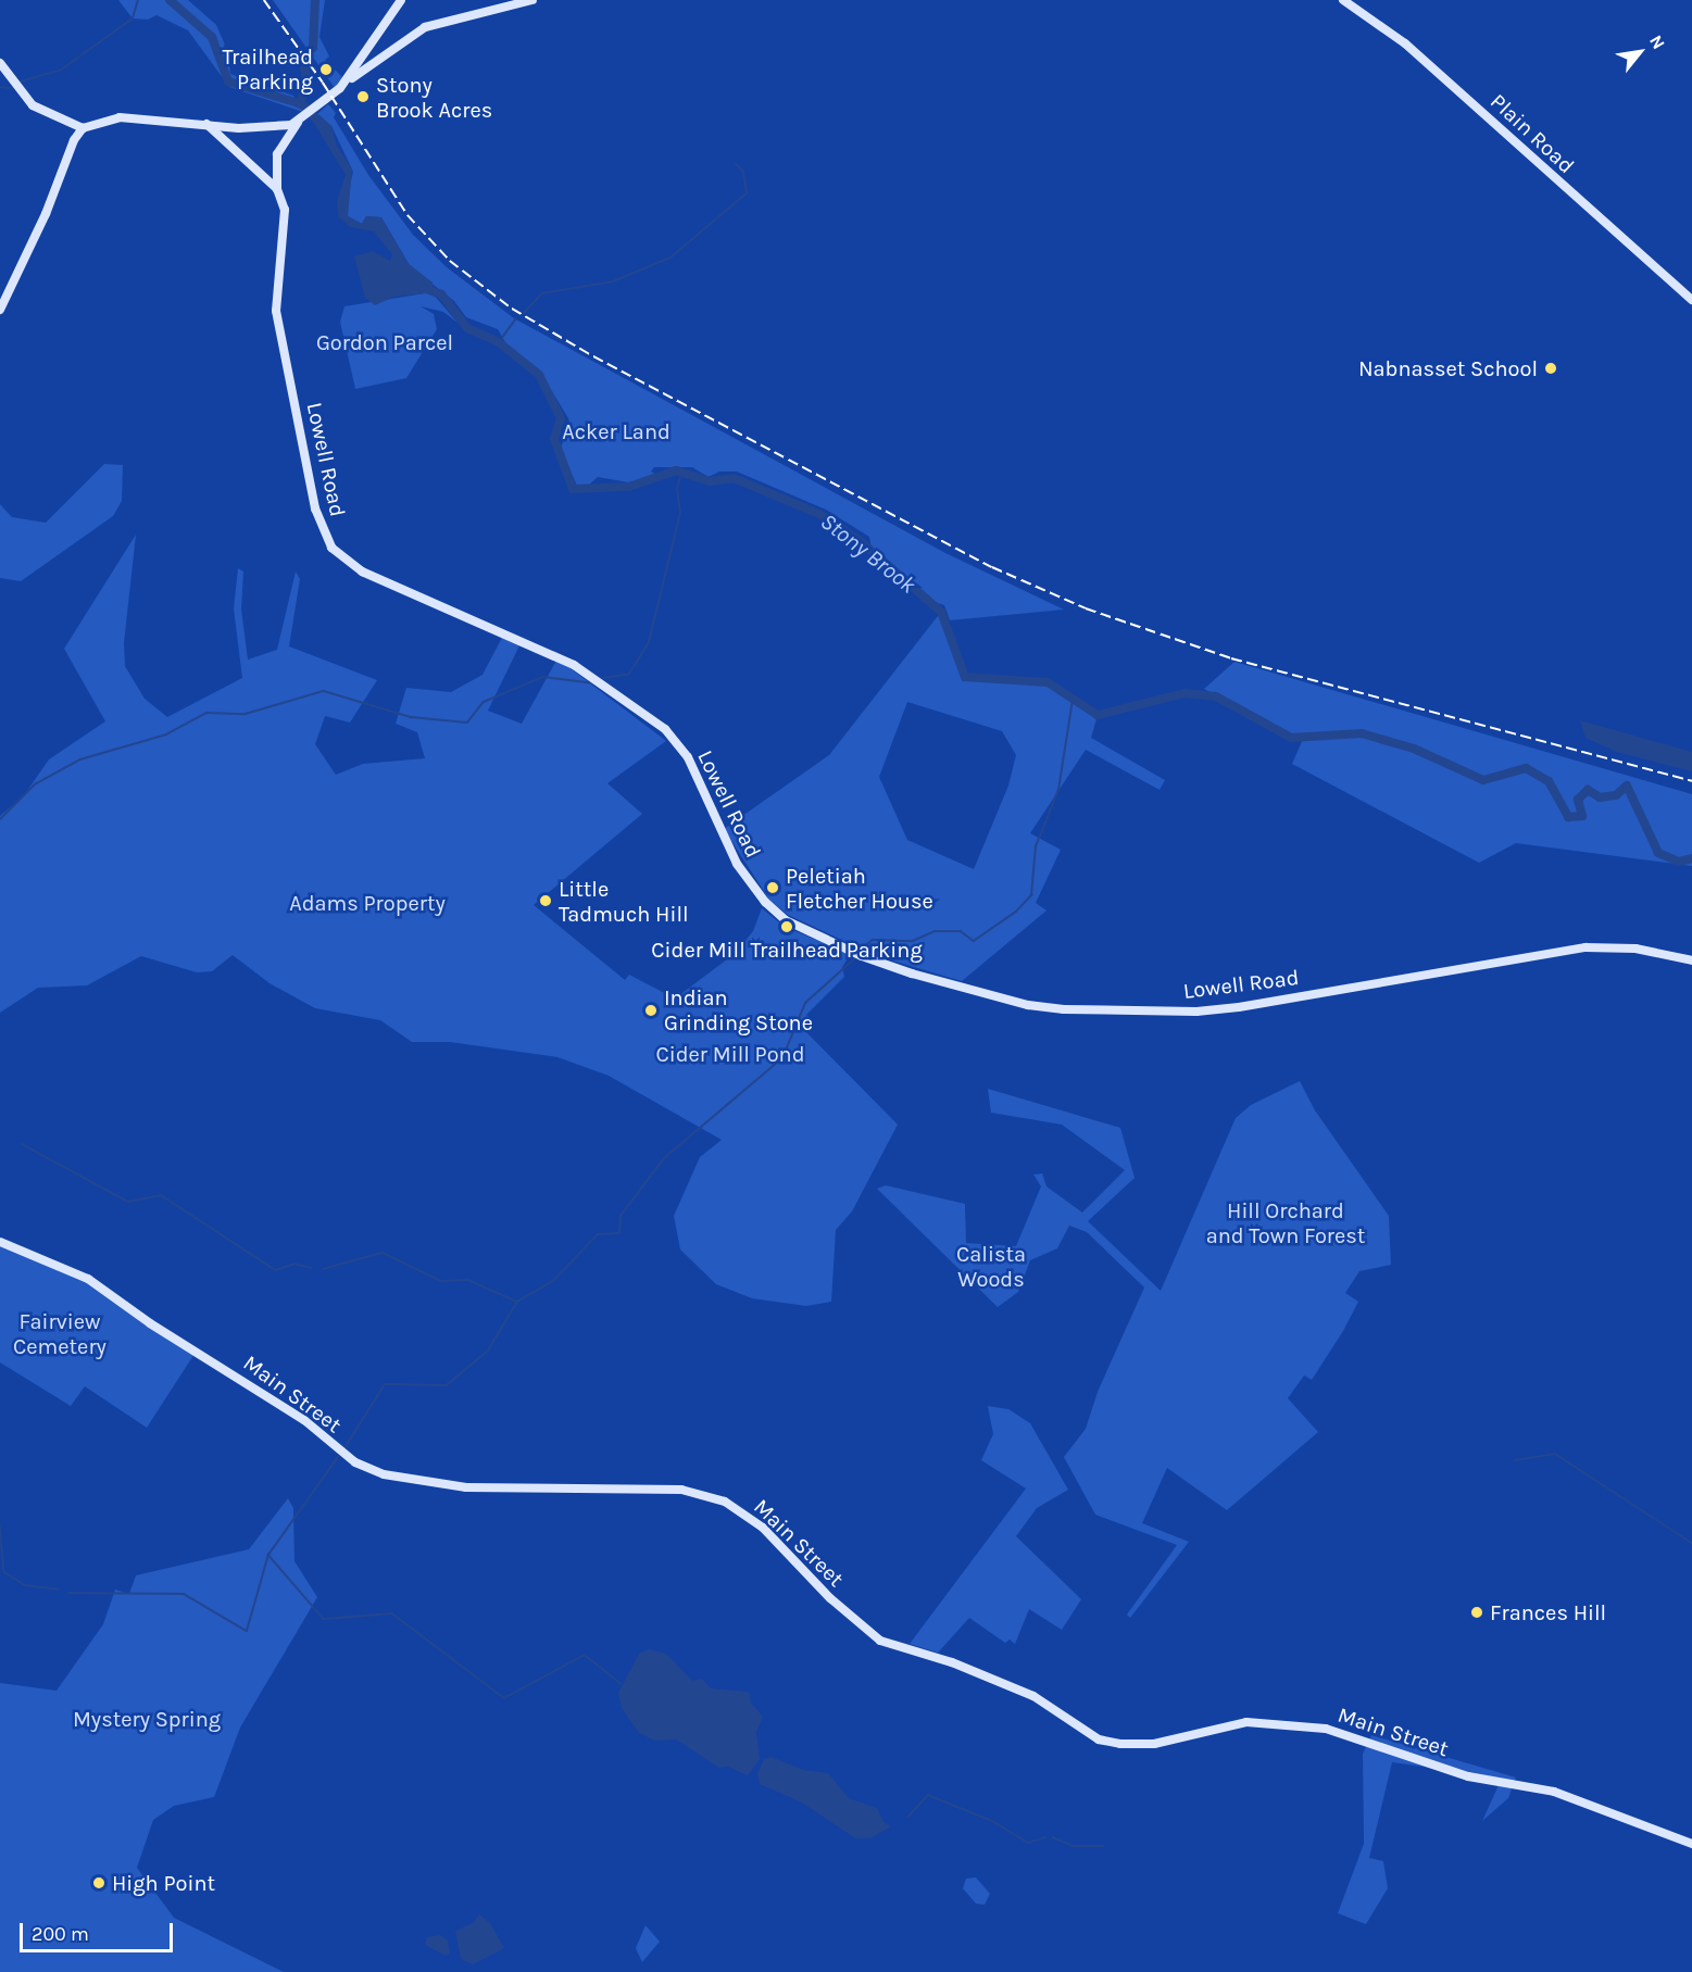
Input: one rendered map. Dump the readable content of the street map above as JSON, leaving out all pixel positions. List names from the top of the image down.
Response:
{
  "streets": {
    "main road": ["Plain Road", "Lowell Road", "Main Street"]
  },
  "water": ["Stony Brook"],
  "parks": [
    "Gordon Parcel",
    "Acker Land",
    "Adams Property",
    "Cider Mill Pond",
    "Hill Orchard and Town Forest",
    "Calista Woods",
    "Fairview Cemetery",
    "Mystery Spring"
  ],
  "places": [
    "Trailhead Parking",
    "Stony Brook Acres",
    "Nabnasset School",
    "Peletiah Fletcher House",
    "Little Tadmuch Hill",
    "Cider Mill Trailhead Parking",
    "Indian Grinding Stone",
    "Frances Hill",
    "High Point"
  ],
  "scale_bar": "200 m",
  "north": "top right"
}
